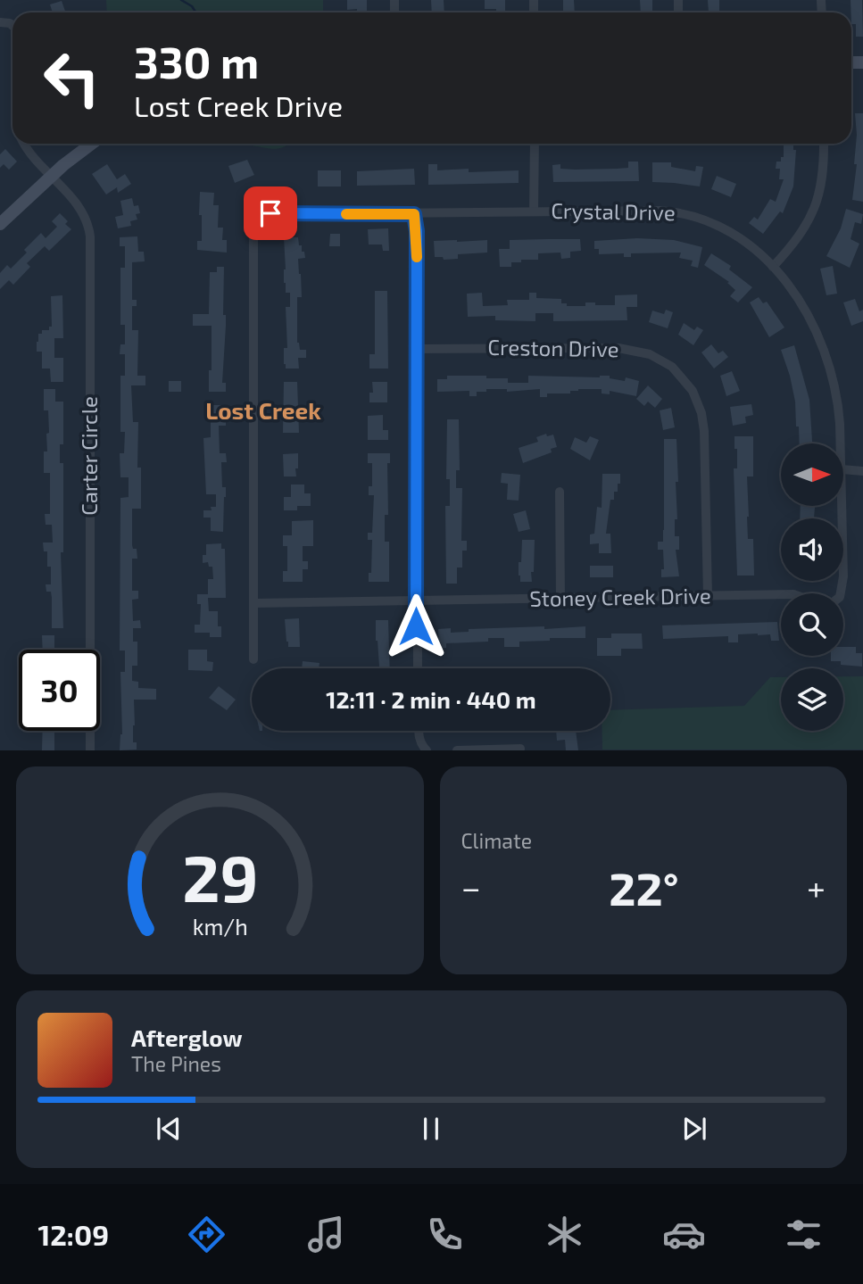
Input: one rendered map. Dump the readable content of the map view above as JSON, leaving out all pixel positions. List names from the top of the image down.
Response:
{
  "streets": {
    "street": [
      "Crystal Drive",
      "Creston Drive",
      "Carter Circle",
      "Stoney Creek Drive"
    ]
  },
  "crossings": [
    ["Crystal Drive", "Stoney Creek Drive"],
    ["Creston Drive", "Stoney Creek Drive"]
  ],
  "districts": ["Lost Creek"],
  "north": "right",
  "page": {
    "turn": ["330 m", "Lost Creek Drive"],
    "limit": "30",
    "trip": "12:11 · 2 min · 440 m",
    "tile": "Climate",
    "heat": ["−", "22°", "+"],
    "song": ["Afterglow", "The Pines"],
    "tabs": "12:09",
    "gauge": ["29", "km/h"]
  }
}
